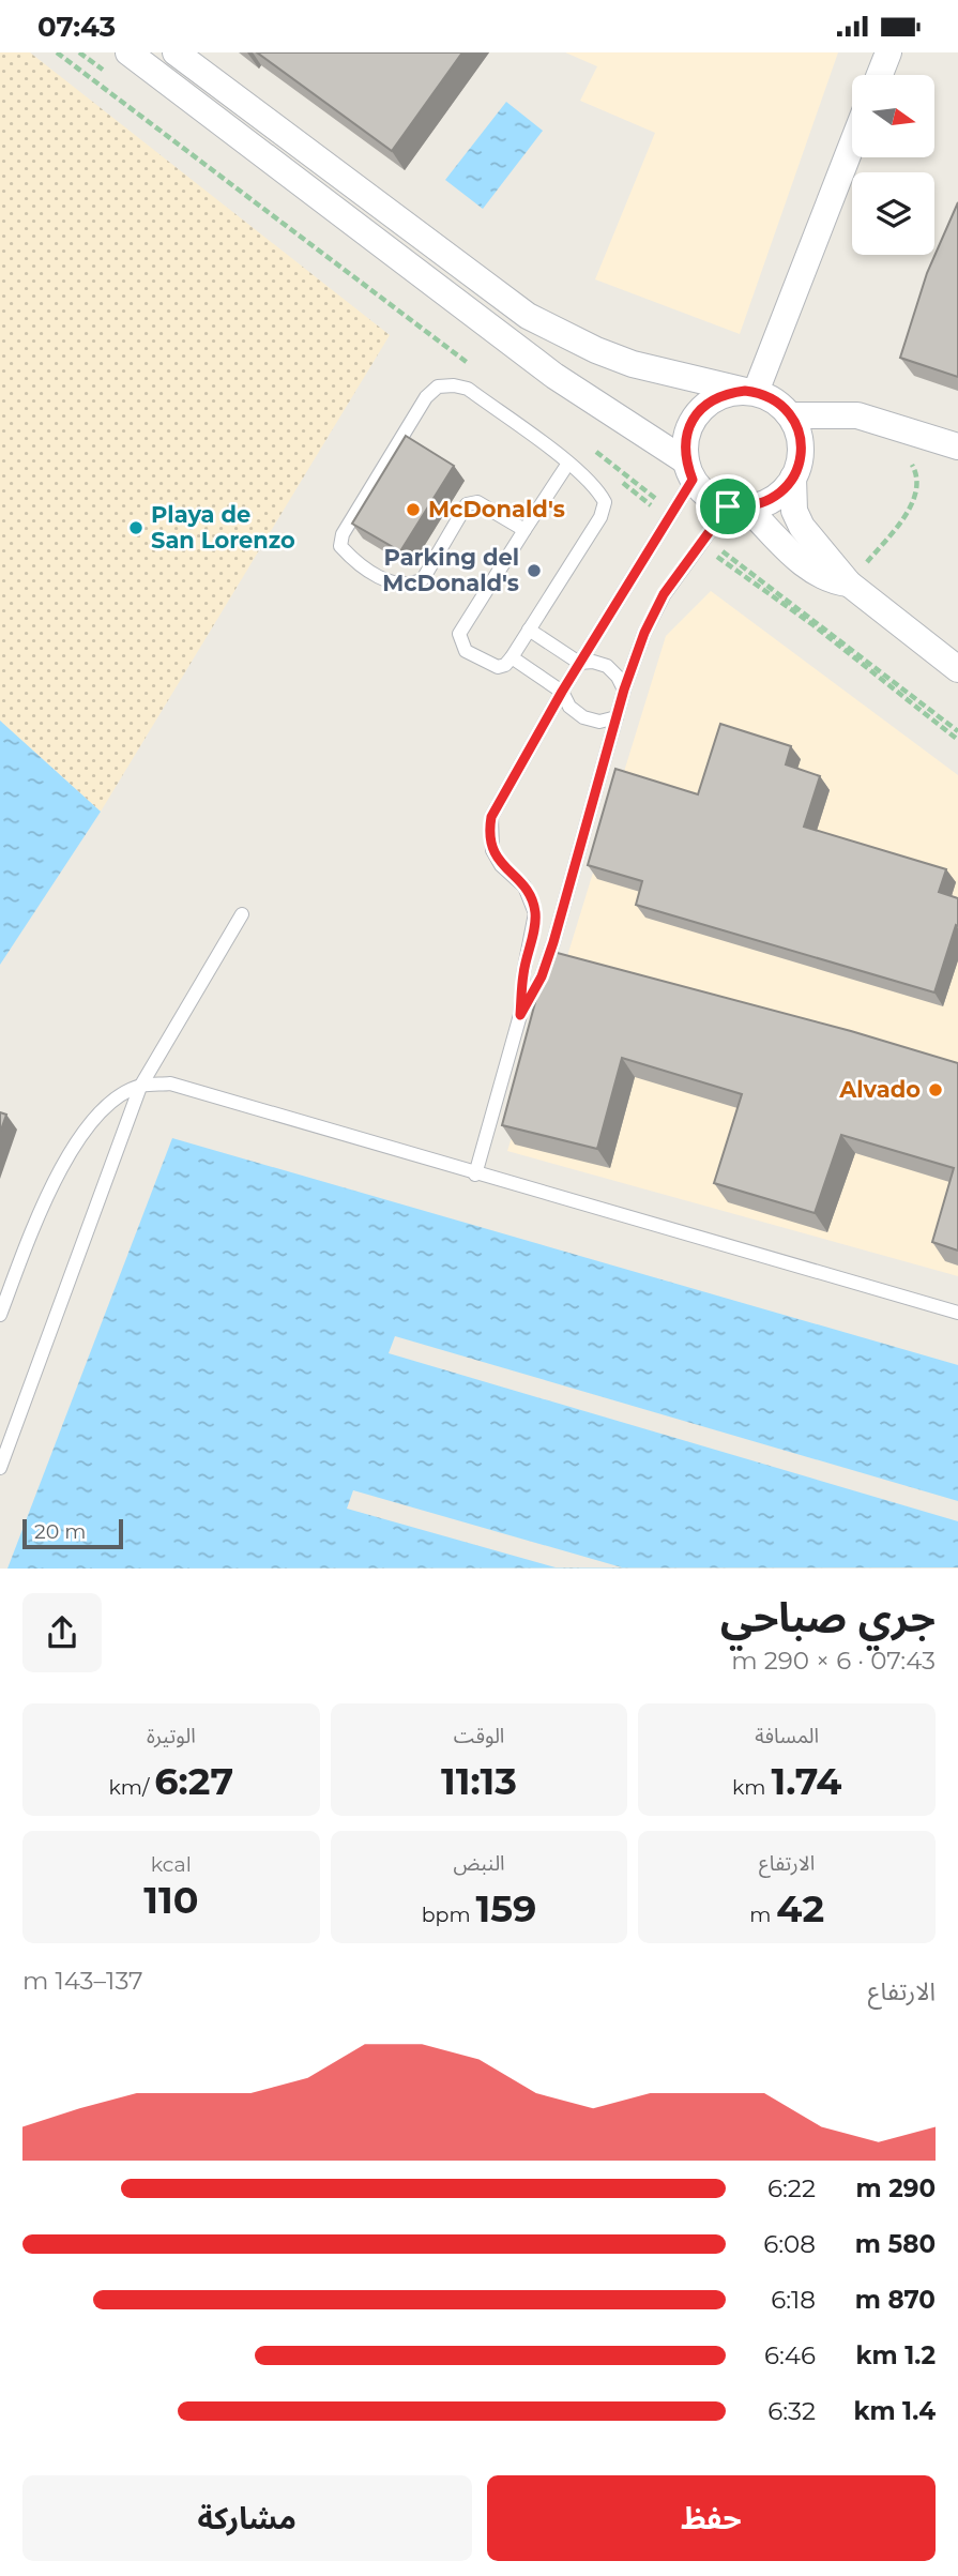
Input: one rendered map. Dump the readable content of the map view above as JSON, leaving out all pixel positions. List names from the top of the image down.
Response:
{
  "places": [
    "McDonald's",
    "Playa de San Lorenzo",
    "Parking del McDonald's",
    "Alvado"
  ],
  "scale_bar": "20 m",
  "north": "right",
  "page": {
    "status": "07:43",
    "scale": "20 m",
    "heading": ["جري صباحي", "07:43 · 6 × 290 m"],
    "stats": [
      ["المسافة", "1.74 km"],
      ["الوقت", "11:13"],
      ["الوتيرة", "6:27 /km"],
      ["الارتفاع", "42 m"],
      ["النبض", "159 bpm"],
      ["kcal", "110"]
    ],
    "chart": ["الارتفاع", "137–143 m"],
    "list": [
      {
        "name": "290 m",
        "note": "6:22"
      },
      {
        "name": "580 m",
        "note": "6:08"
      },
      {
        "name": "870 m",
        "note": "6:18"
      },
      {
        "name": "1.2 km",
        "note": "6:46"
      },
      {
        "name": "1.4 km",
        "note": "6:32"
      }
    ],
    "buttons": ["حفظ", "مشاركة"]
  }
}
